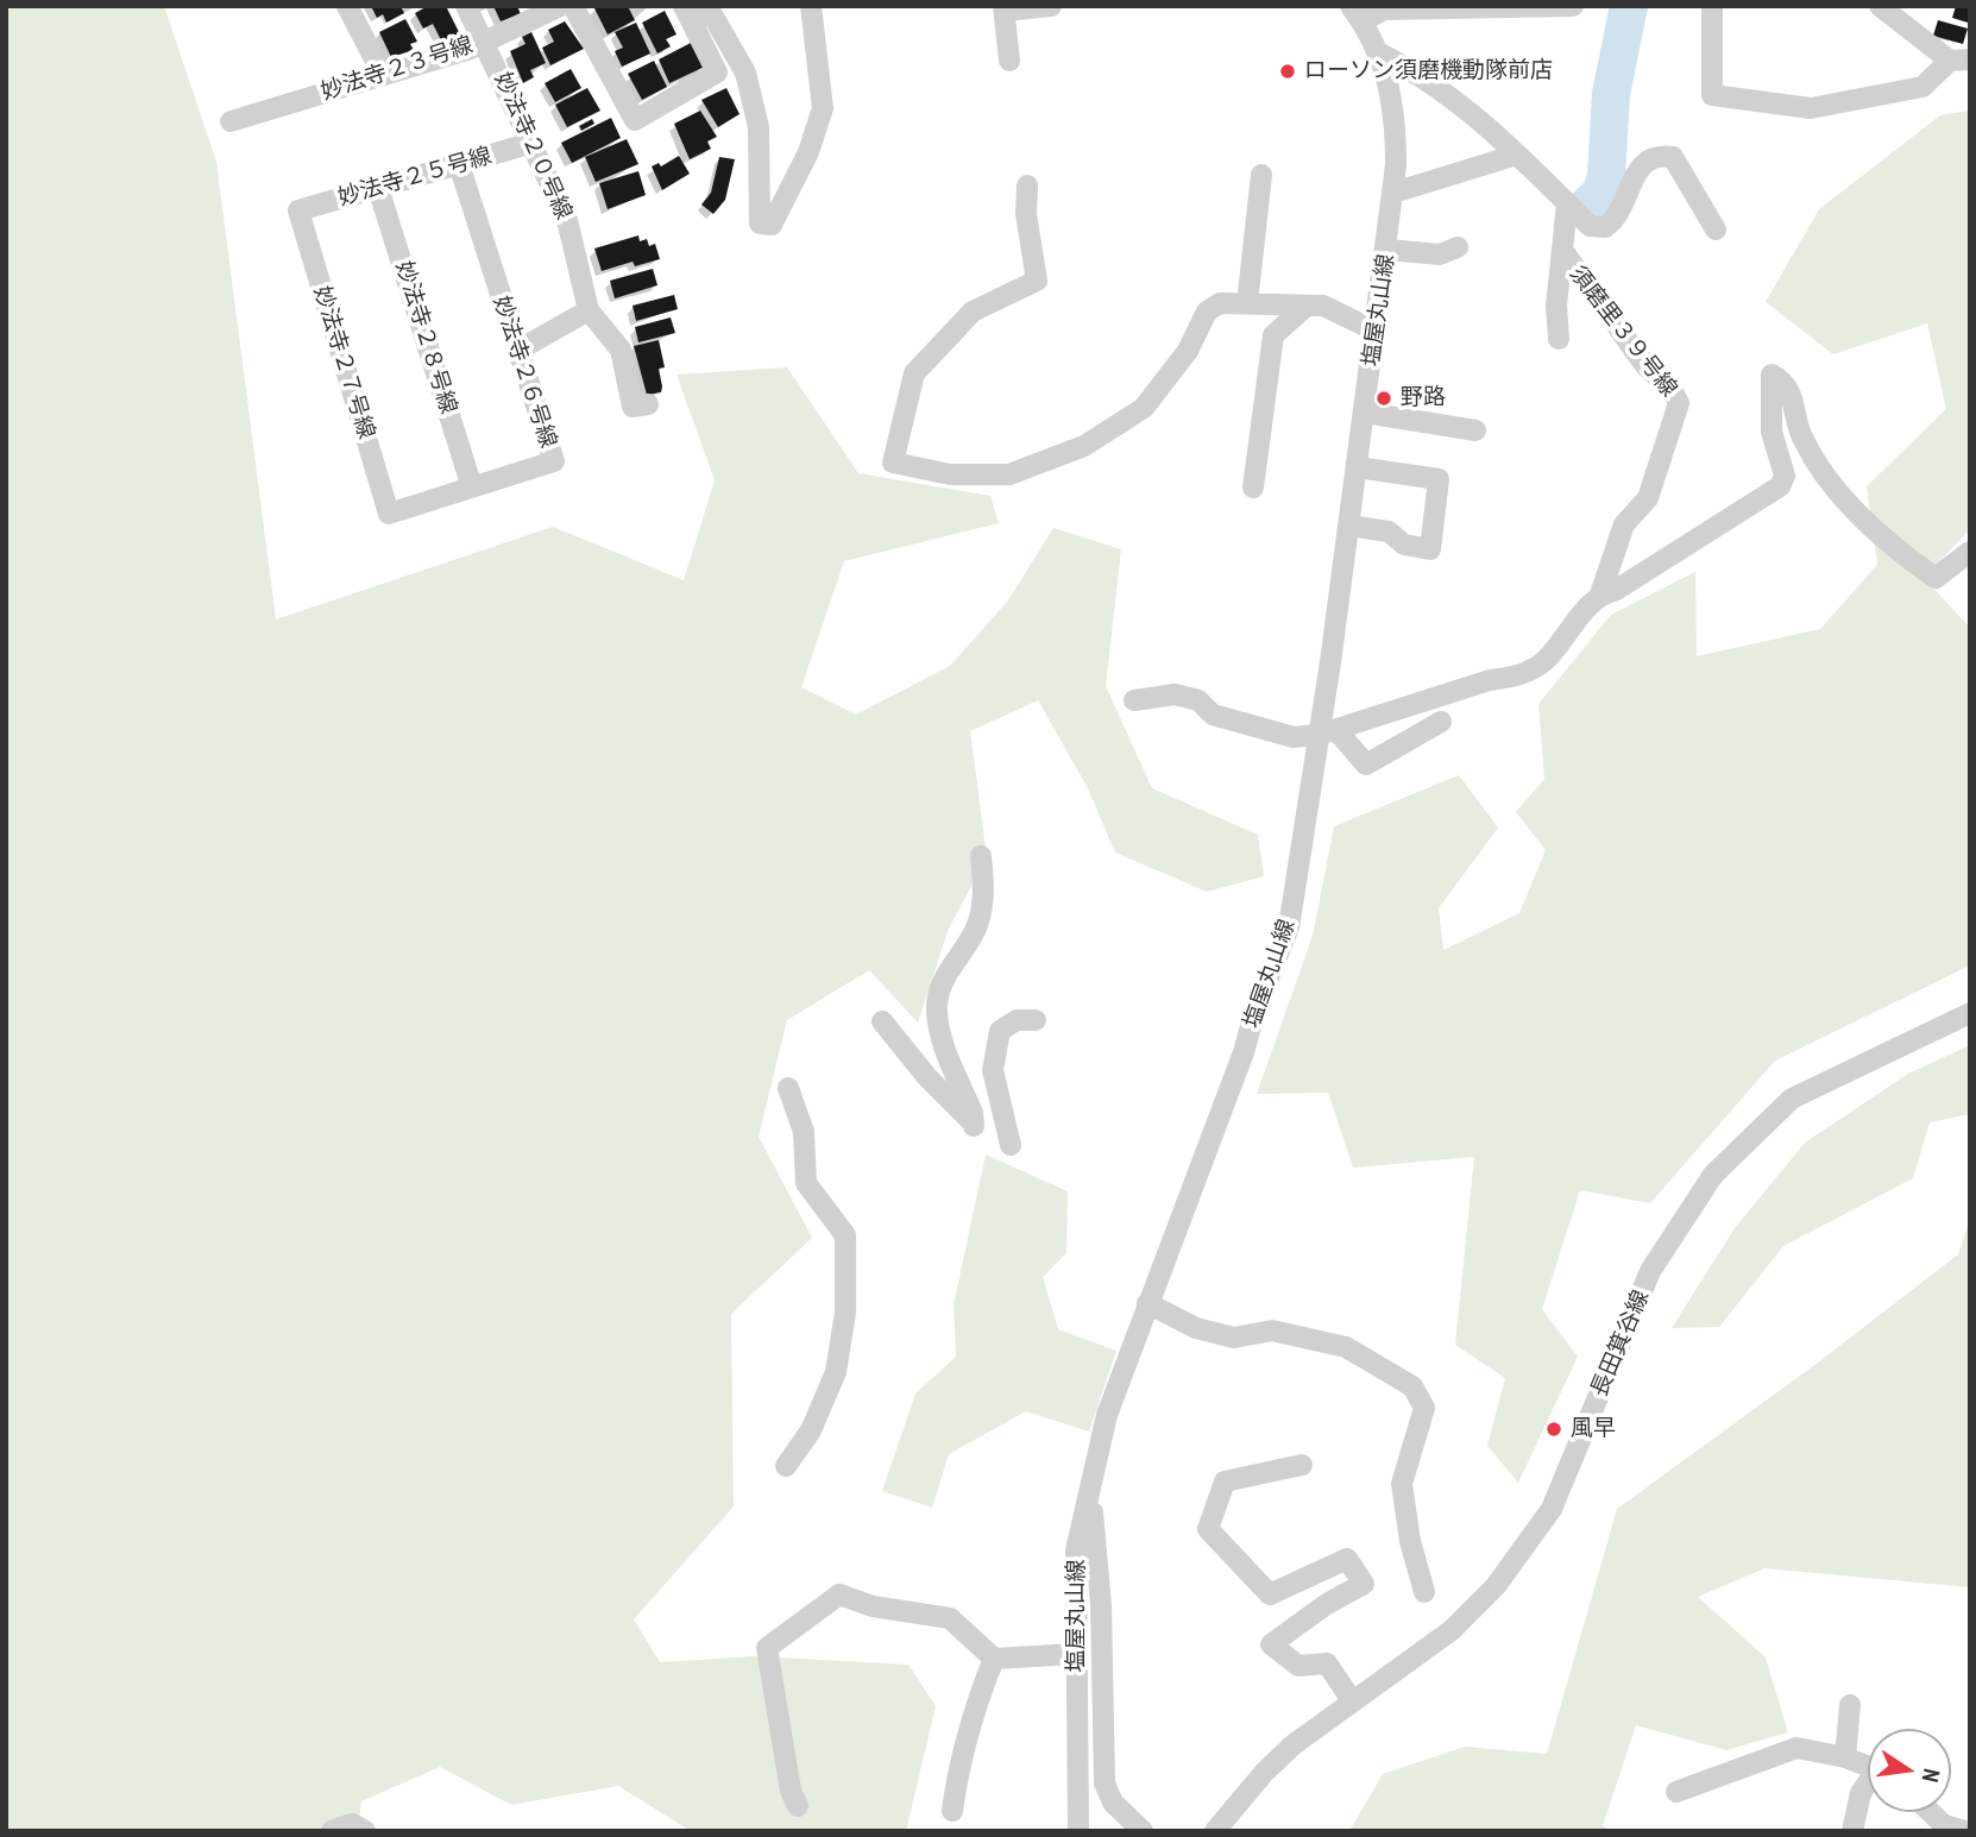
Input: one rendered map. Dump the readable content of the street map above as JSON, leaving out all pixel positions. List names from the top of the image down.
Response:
{
  "streets": {
    "street": [
      "妙法寺２３号線",
      "妙法寺２０号線",
      "妙法寺２５号線",
      "塩屋丸山線",
      "須磨里３９号線",
      "妙法寺２８号線",
      "妙法寺２７号線",
      "妙法寺２６号線",
      "長田箕谷線"
    ]
  },
  "crossings": [
    ["妙法寺２３号線", "妙法寺２０号線"],
    ["妙法寺２０号線", "妙法寺２５号線"],
    ["妙法寺２５号線", "妙法寺２８号線"],
    ["妙法寺２５号線", "妙法寺２７号線"],
    ["妙法寺２５号線", "妙法寺２６号線"],
    ["妙法寺２８号線", "妙法寺２６号線"],
    ["妙法寺２７号線", "妙法寺２６号線"]
  ],
  "places": ["ローソン須磨機動隊前店", "野路", "風早"],
  "north": "right"
}
